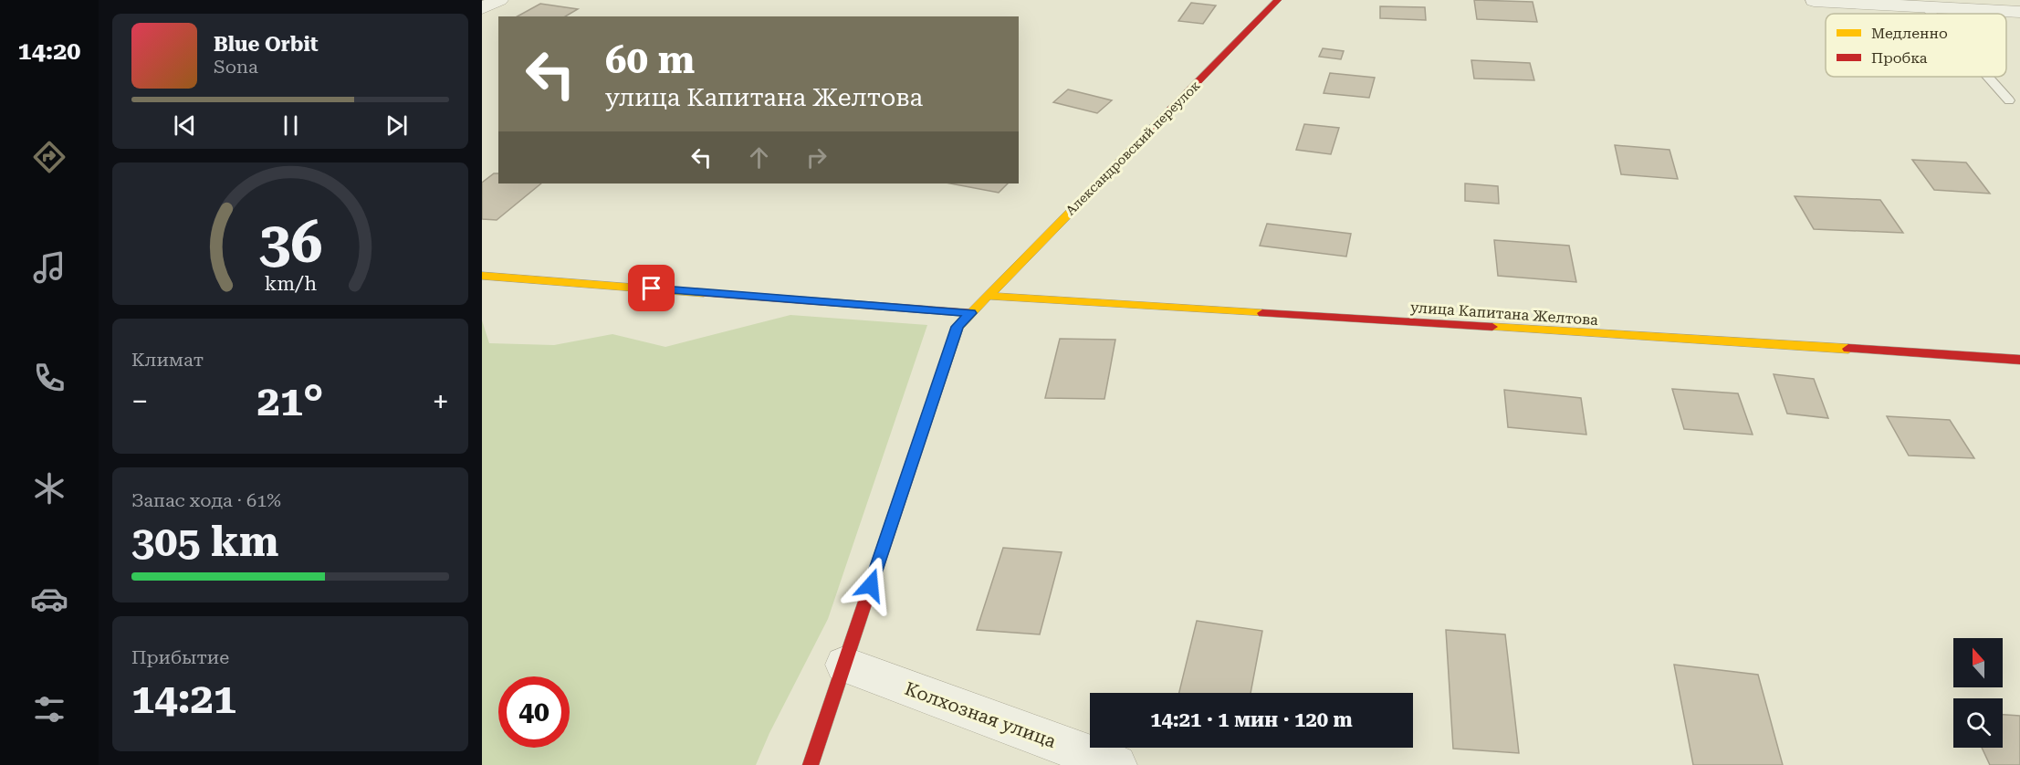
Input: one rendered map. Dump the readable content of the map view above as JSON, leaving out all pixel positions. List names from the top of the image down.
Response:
{
  "streets": {
    "street": ["Александровский переулок", "улица Капитана Желтова", "Колхозная улица"]
  },
  "crossings": [
    ["Александровский переулок", "улица Капитана Желтова"],
    ["Александровский переулок", "Колхозная улица"]
  ],
  "legend": ["Медленно", "Пробка"],
  "north": "top",
  "page": {
    "tabs": "14:20",
    "turn": ["60 m", "улица Капитана Желтова"],
    "song": ["Blue Orbit", "Sona"],
    "tile": [
      "Климат",
      ["Запас хода · 61%", "305 km"],
      ["Прибытие", "14:21"]
    ],
    "heat": ["−", "21°", "+"],
    "limit": "40",
    "trip": "14:21 · 1 мин · 120 m",
    "gauge": ["36", "km/h"]
  }
}
